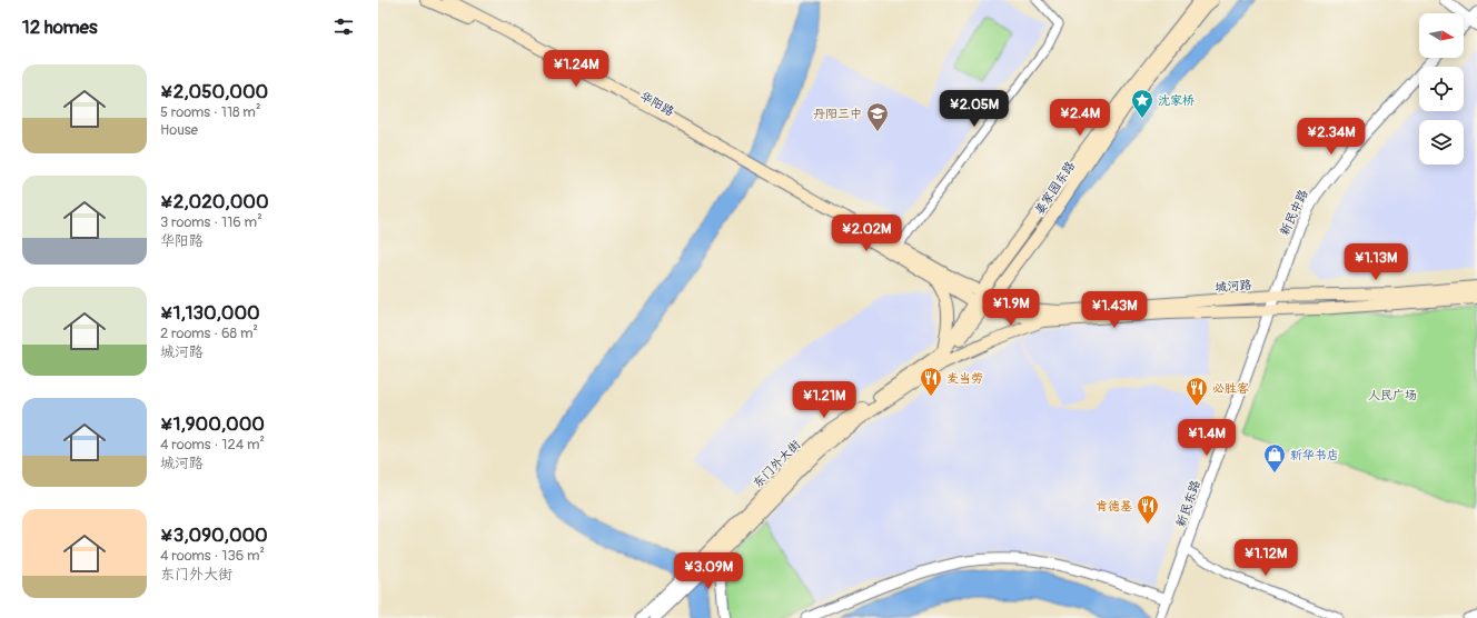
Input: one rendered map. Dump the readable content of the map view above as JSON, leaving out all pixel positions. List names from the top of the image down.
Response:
{
  "streets": {
    "main road": [
      "华阳路",
      "姜家园东路",
      "城河路",
      "东门外大街"
    ],
    "street": ["新民中路", "新民东路"]
  },
  "crossings": [
    ["姜家园东路", "城河路"],
    ["姜家园东路", "东门外大街"],
    ["新民中路", "城河路"],
    ["新民中路", "新民东路"],
    ["城河路", "东门外大街"],
    ["城河路", "新民东路"]
  ],
  "parks": ["人民广场"],
  "places": {
    "place": ["沈家桥"],
    "school or university": ["丹阳三中"],
    "restaurant": ["麦当劳", "必胜客", "肯德基"],
    "shop": ["新华书店"]
  },
  "north": "right",
  "page": {
    "heading": "12 homes",
    "price": [
      "¥1.24M",
      "¥2.05M",
      "¥2.4M",
      "¥2.34M",
      "¥2.02M",
      "¥1.13M",
      "¥1.9M",
      "¥1.43M",
      "¥1.21M",
      "¥1.4M",
      "¥1.12M",
      "¥3.09M"
    ],
    "list": [
      {
        "name": "¥2,050,000",
        "note": "5 rooms · 118 m² · House"
      },
      {
        "name": "¥2,020,000",
        "note": "3 rooms · 116 m² · 华阳路"
      },
      {
        "name": "¥1,130,000",
        "note": "2 rooms · 68 m² · 城河路"
      },
      {
        "name": "¥1,900,000",
        "note": "4 rooms · 124 m² · 城河路"
      },
      {
        "name": "¥3,090,000",
        "note": "4 rooms · 136 m² · 东门外大街"
      }
    ]
  }
}
